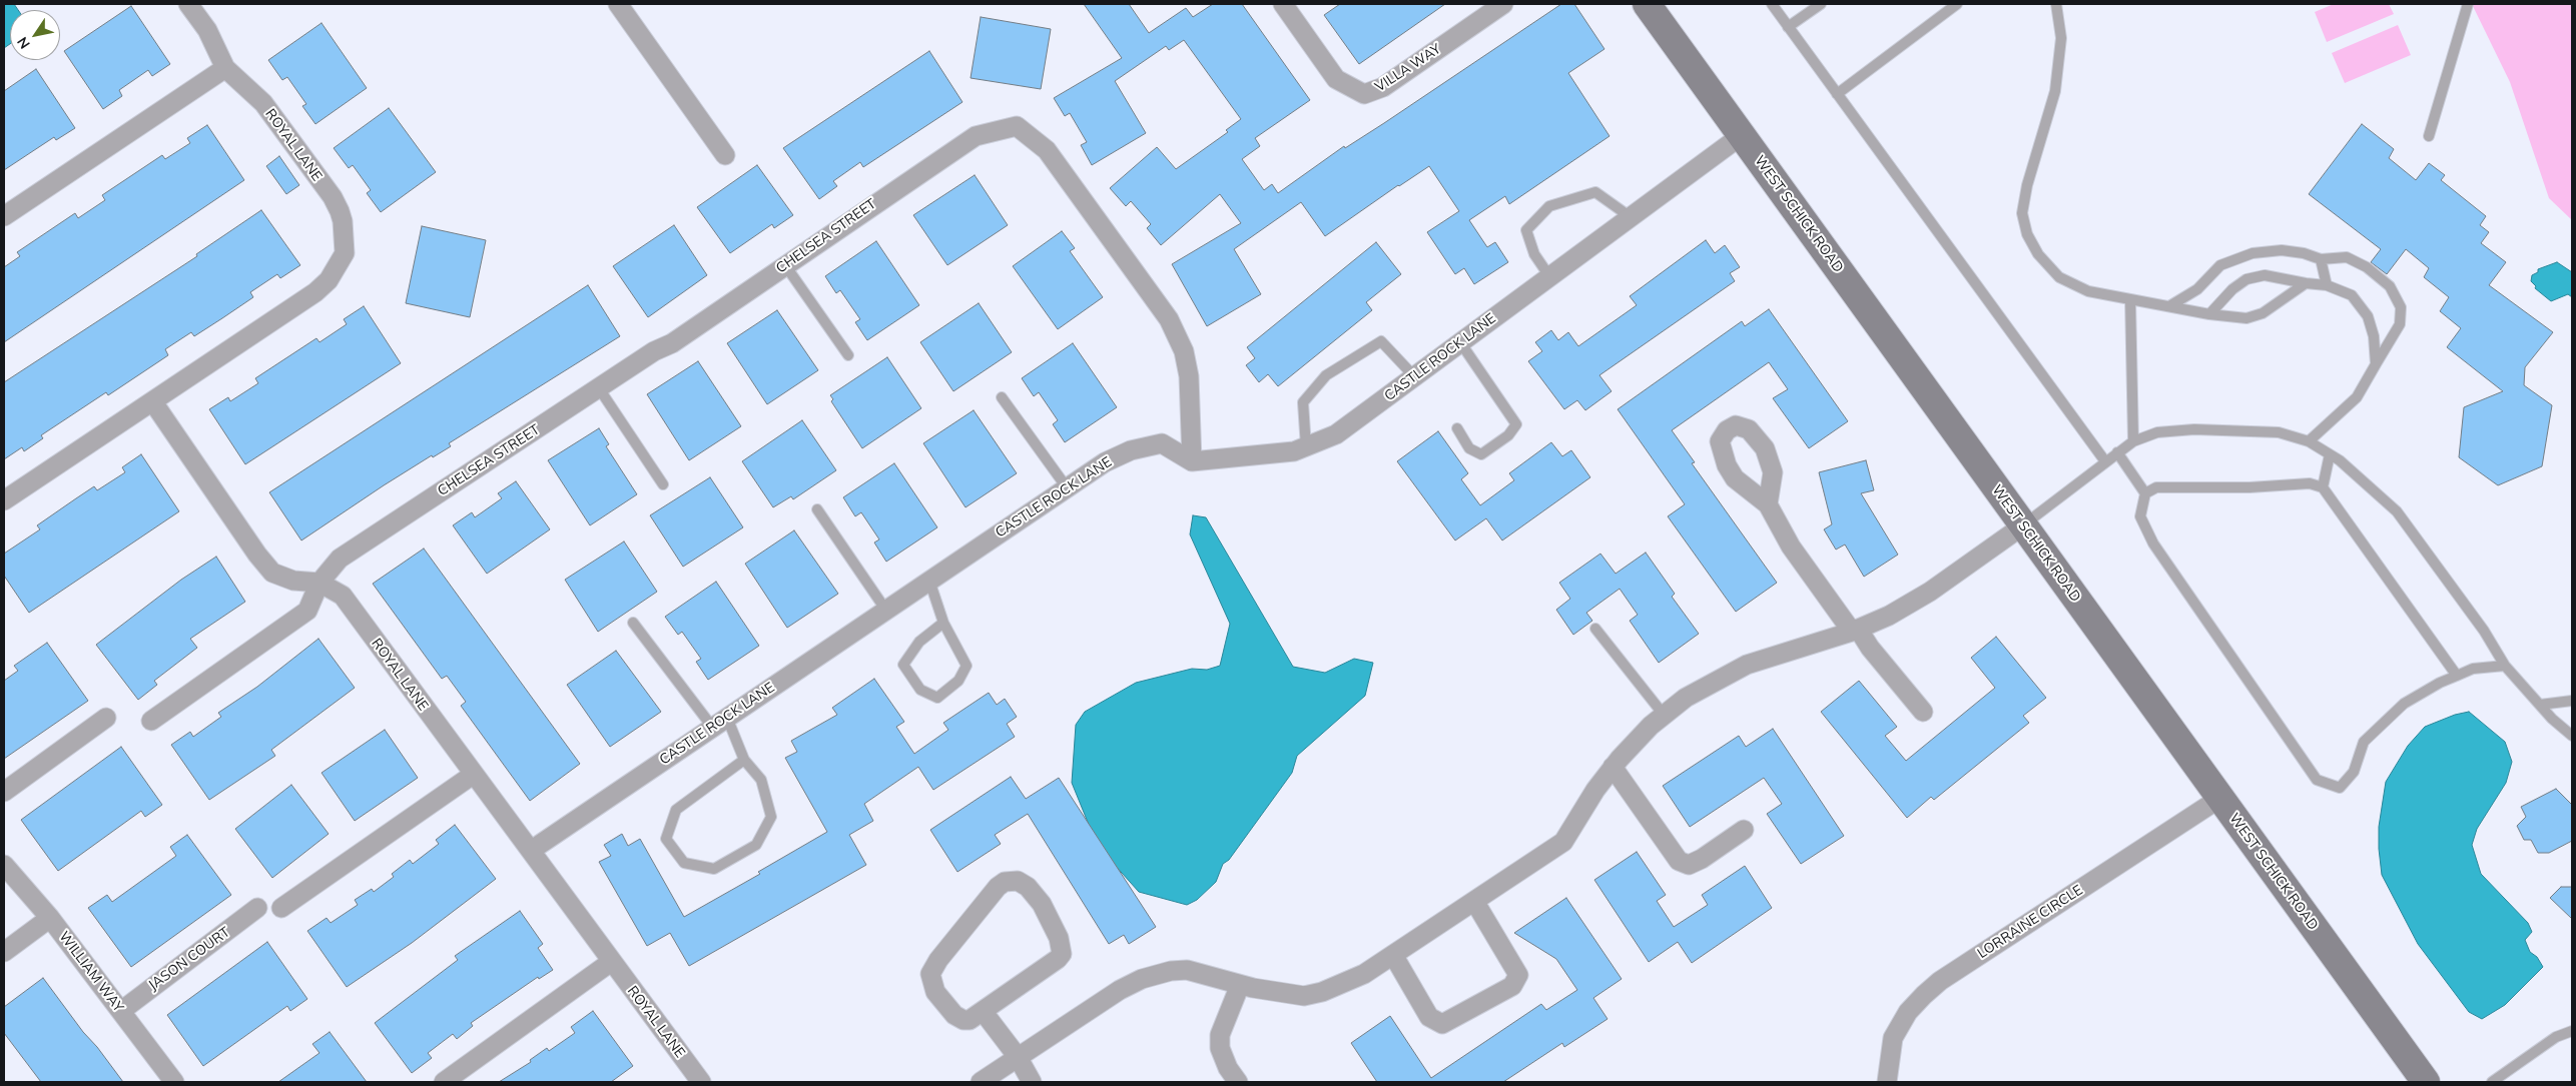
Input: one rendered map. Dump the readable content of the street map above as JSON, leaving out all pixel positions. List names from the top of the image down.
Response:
{
  "streets": {
    "street": [
      "VILLA WAY",
      "ROYAL LANE",
      "WEST SCHICK ROAD",
      "CHELSEA STREET",
      "CASTLE ROCK LANE",
      "LORRAINE CIRCLE",
      "JASON COURT",
      "WILLIAM WAY"
    ]
  },
  "crossings": [
    ["ROYAL LANE", "CHELSEA STREET"],
    ["ROYAL LANE", "CASTLE ROCK LANE"],
    ["WEST SCHICK ROAD", "CASTLE ROCK LANE"],
    ["WEST SCHICK ROAD", "LORRAINE CIRCLE"],
    ["CHELSEA STREET", "CASTLE ROCK LANE"],
    ["JASON COURT", "WILLIAM WAY"]
  ],
  "north": "bottom left"
}
